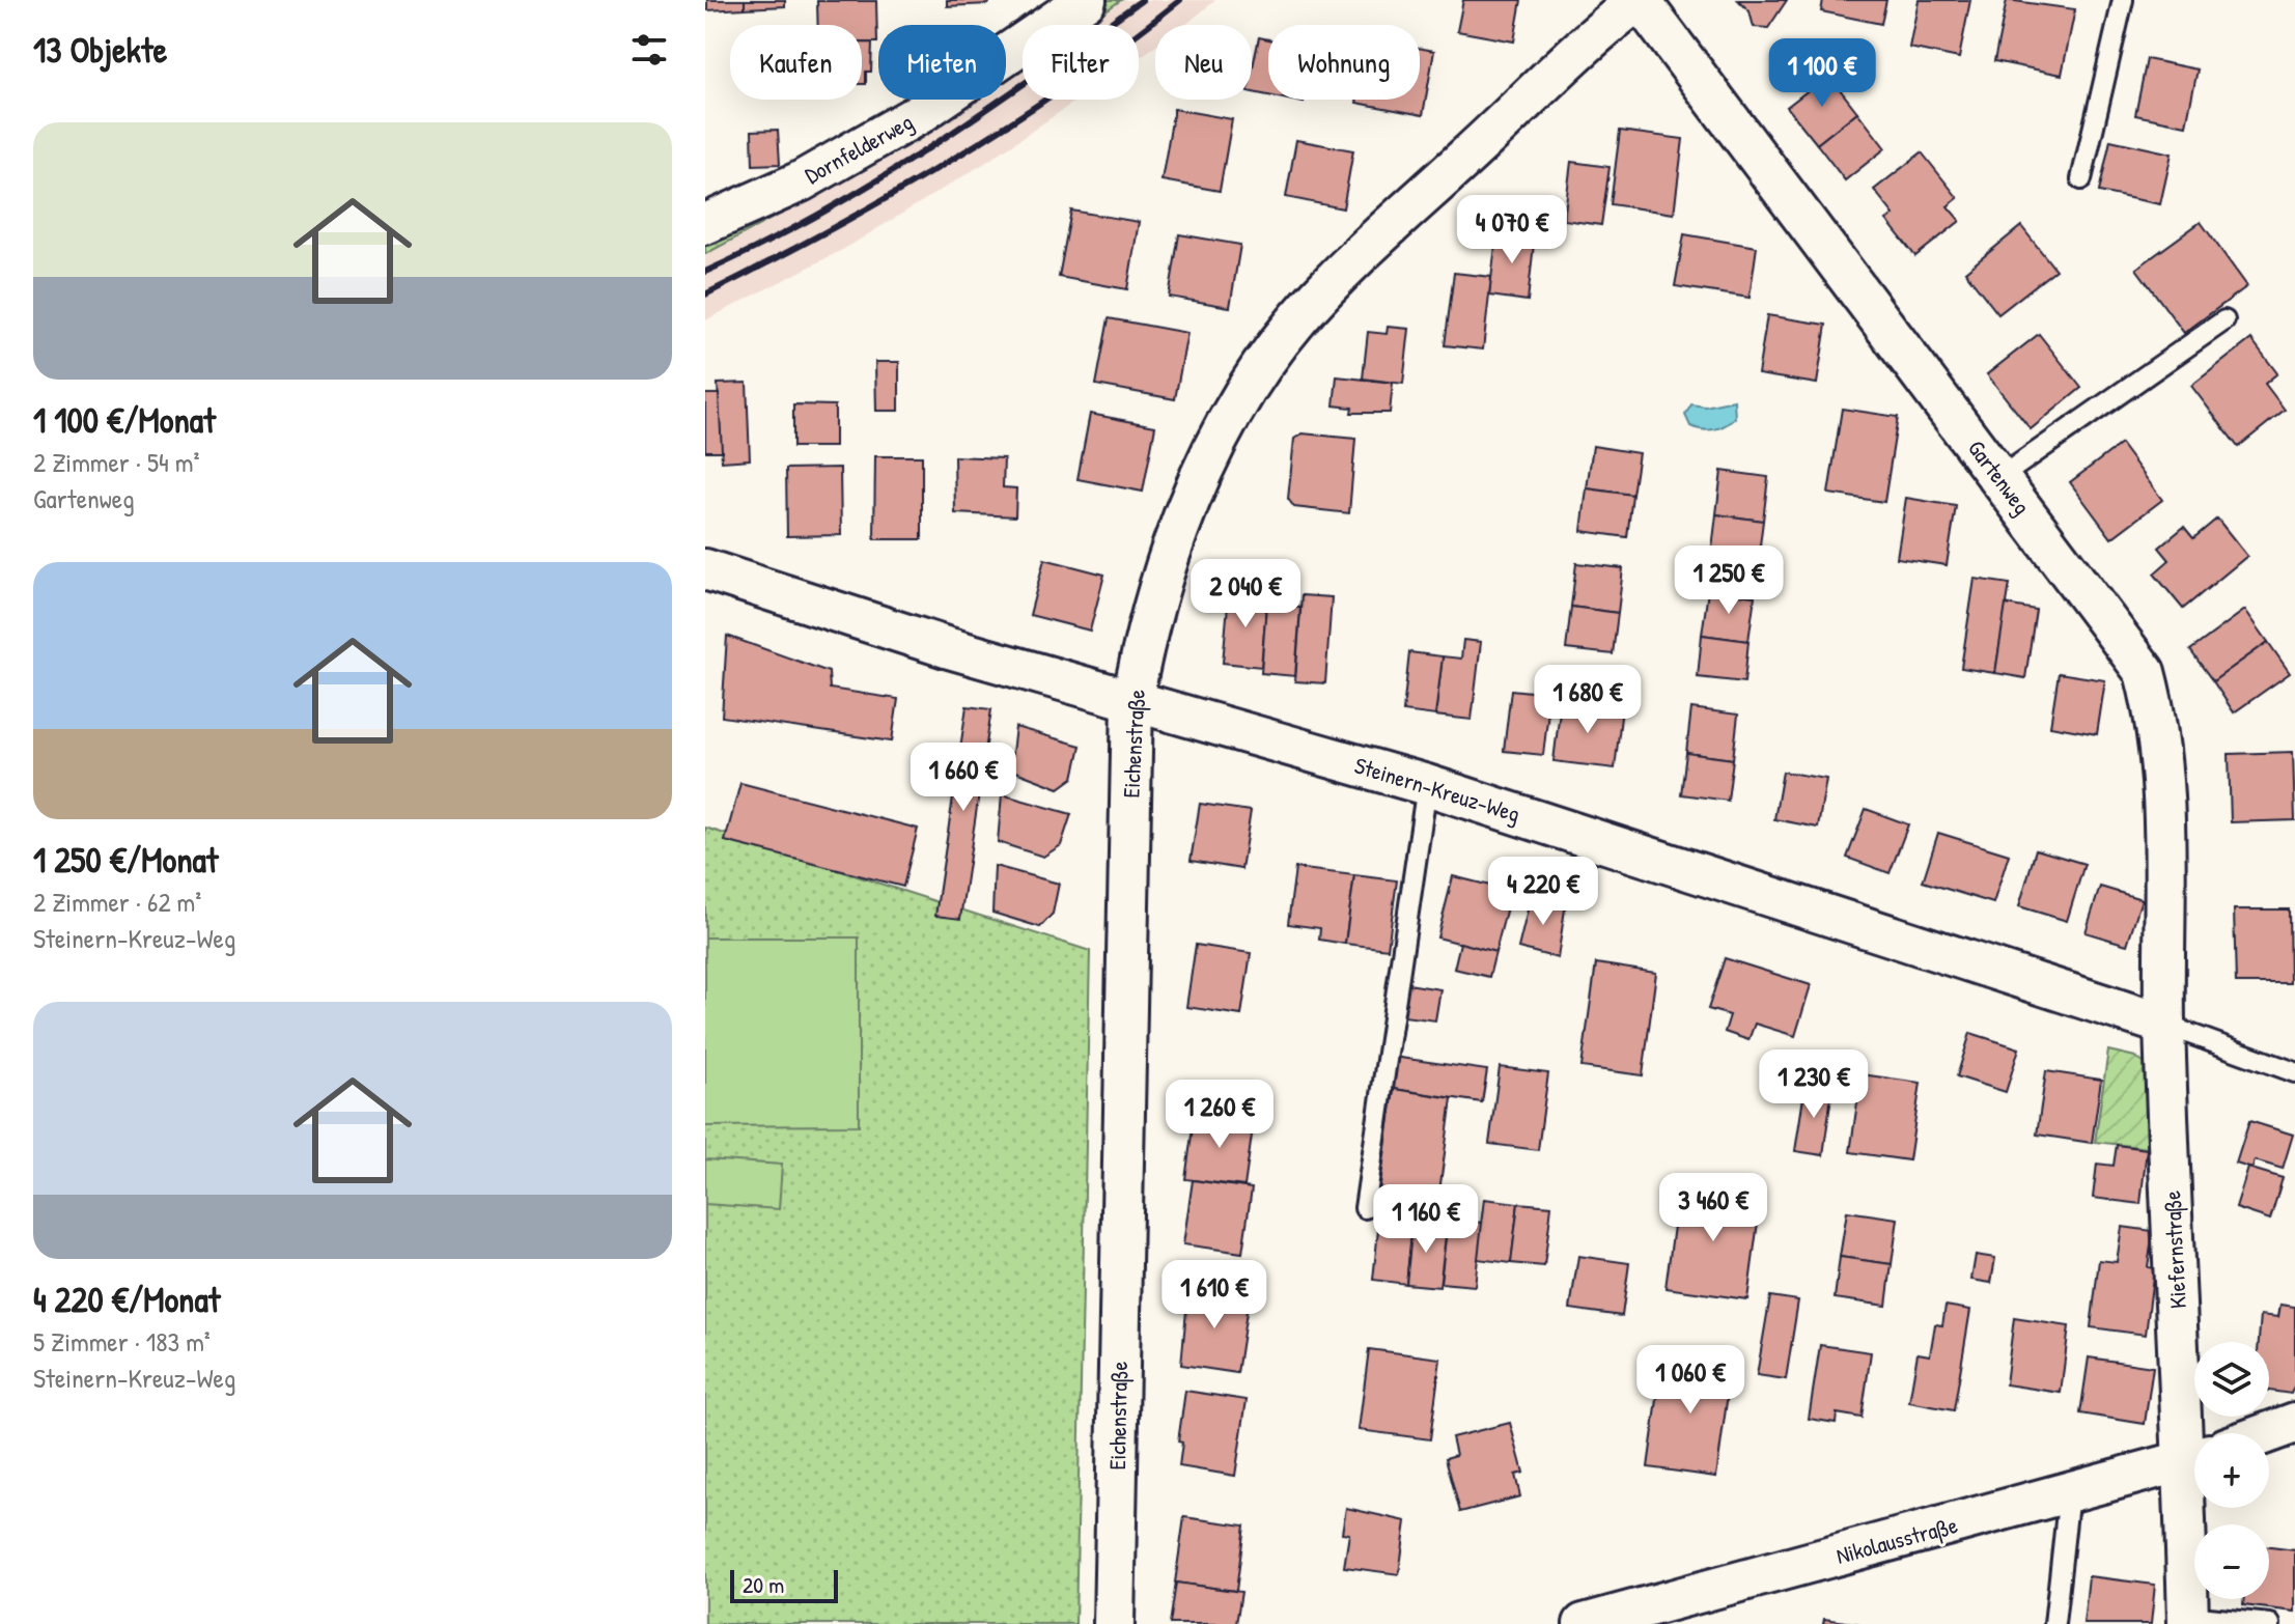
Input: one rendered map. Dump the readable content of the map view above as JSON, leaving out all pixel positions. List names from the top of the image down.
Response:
{
  "streets": {
    "street": [
      "Dornfelderweg",
      "Gartenweg",
      "Eichenstraße",
      "Steinern-Kreuz-Weg",
      "Kiefernstraße",
      "Nikolausstraße"
    ]
  },
  "crossings": [
    ["Gartenweg", "Eichenstraße"],
    ["Gartenweg", "Steinern-Kreuz-Weg"],
    ["Gartenweg", "Kiefernstraße"],
    ["Eichenstraße", "Steinern-Kreuz-Weg"],
    ["Steinern-Kreuz-Weg", "Kiefernstraße"]
  ],
  "scale_bar": "20 m",
  "page": {
    "heading": "13 Objekte",
    "chip": [
      "Kaufen",
      "Mieten",
      "Filter",
      "Neu",
      "Wohnung"
    ],
    "price": [
      "1 100 €",
      "4 070 €",
      "1 250 €",
      "2 040 €",
      "1 680 €",
      "1 660 €",
      "4 220 €",
      "1 230 €",
      "1 260 €",
      "3 460 €",
      "1 160 €",
      "1 610 €",
      "1 060 €"
    ],
    "list": [
      {
        "name": "1 100 €/Monat",
        "note": "2 Zimmer · 54 m² · Gartenweg"
      },
      {
        "name": "1 250 €/Monat",
        "note": "2 Zimmer · 62 m² · Steinern-Kreuz-Weg"
      },
      {
        "name": "4 220 €/Monat",
        "note": "5 Zimmer · 183 m² · Steinern-Kreuz-Weg"
      }
    ],
    "map_buttons": ["+", "−"],
    "scale": "20 m"
  }
}
